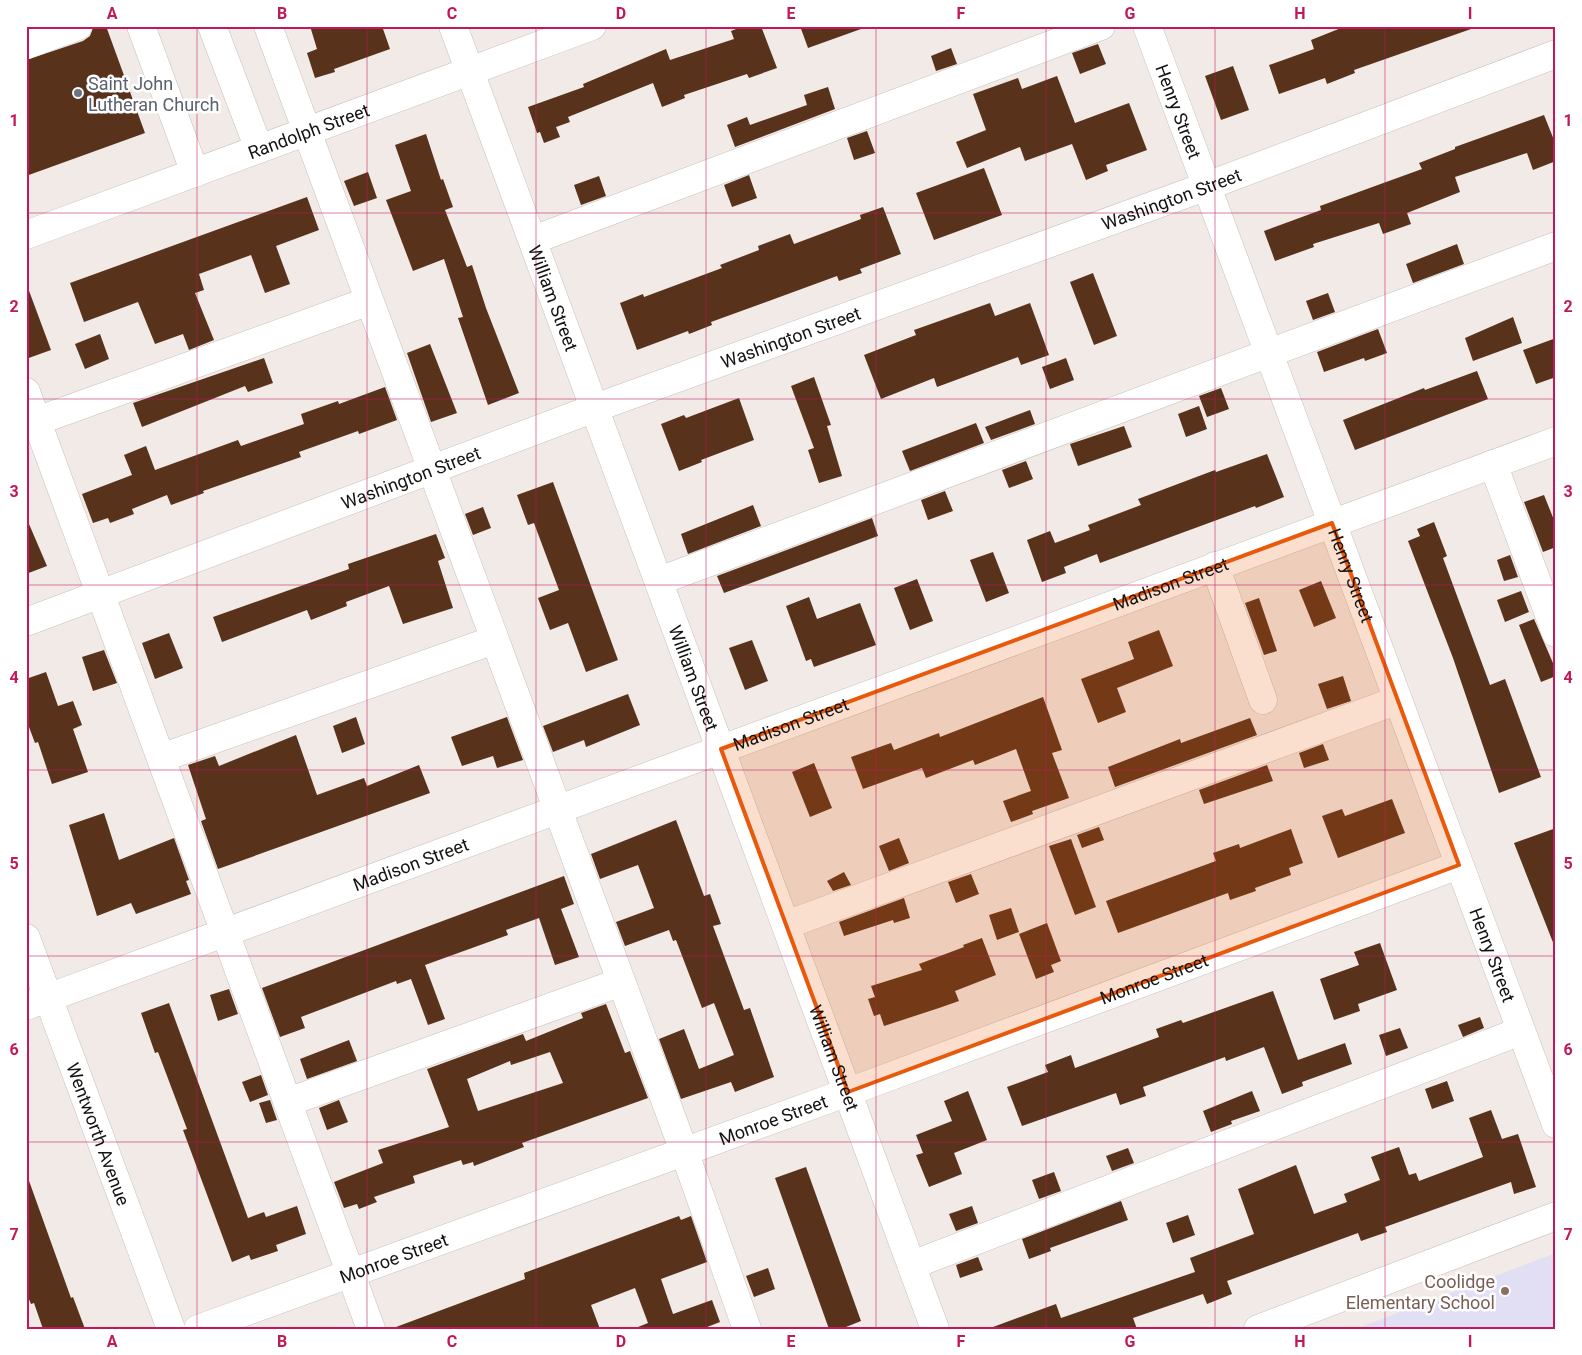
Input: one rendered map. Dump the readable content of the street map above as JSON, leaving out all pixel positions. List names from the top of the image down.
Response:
{
  "streets": {
    "street": [
      "Henry Street",
      "Randolph Street",
      "Washington Street",
      "William Street",
      "Madison Street",
      "Monroe Street",
      "Wentworth Avenue"
    ]
  },
  "crossings": [
    ["Henry Street", "Washington Street"],
    ["Henry Street", "Madison Street"],
    ["Henry Street", "Monroe Street"],
    ["Randolph Street", "William Street"],
    ["Washington Street", "William Street"],
    ["William Street", "Madison Street"],
    ["William Street", "Monroe Street"],
    ["Madison Street", "Wentworth Avenue"]
  ],
  "places": ["Saint John Lutheran Church", "Coolidge Elementary School"],
  "grid": {
    "columns": [
      "A",
      "B",
      "C",
      "D",
      "E",
      "F",
      "G",
      "H",
      "I"
    ],
    "rows": [
      "1",
      "2",
      "3",
      "4",
      "5",
      "6",
      "7"
    ]
  }
}
